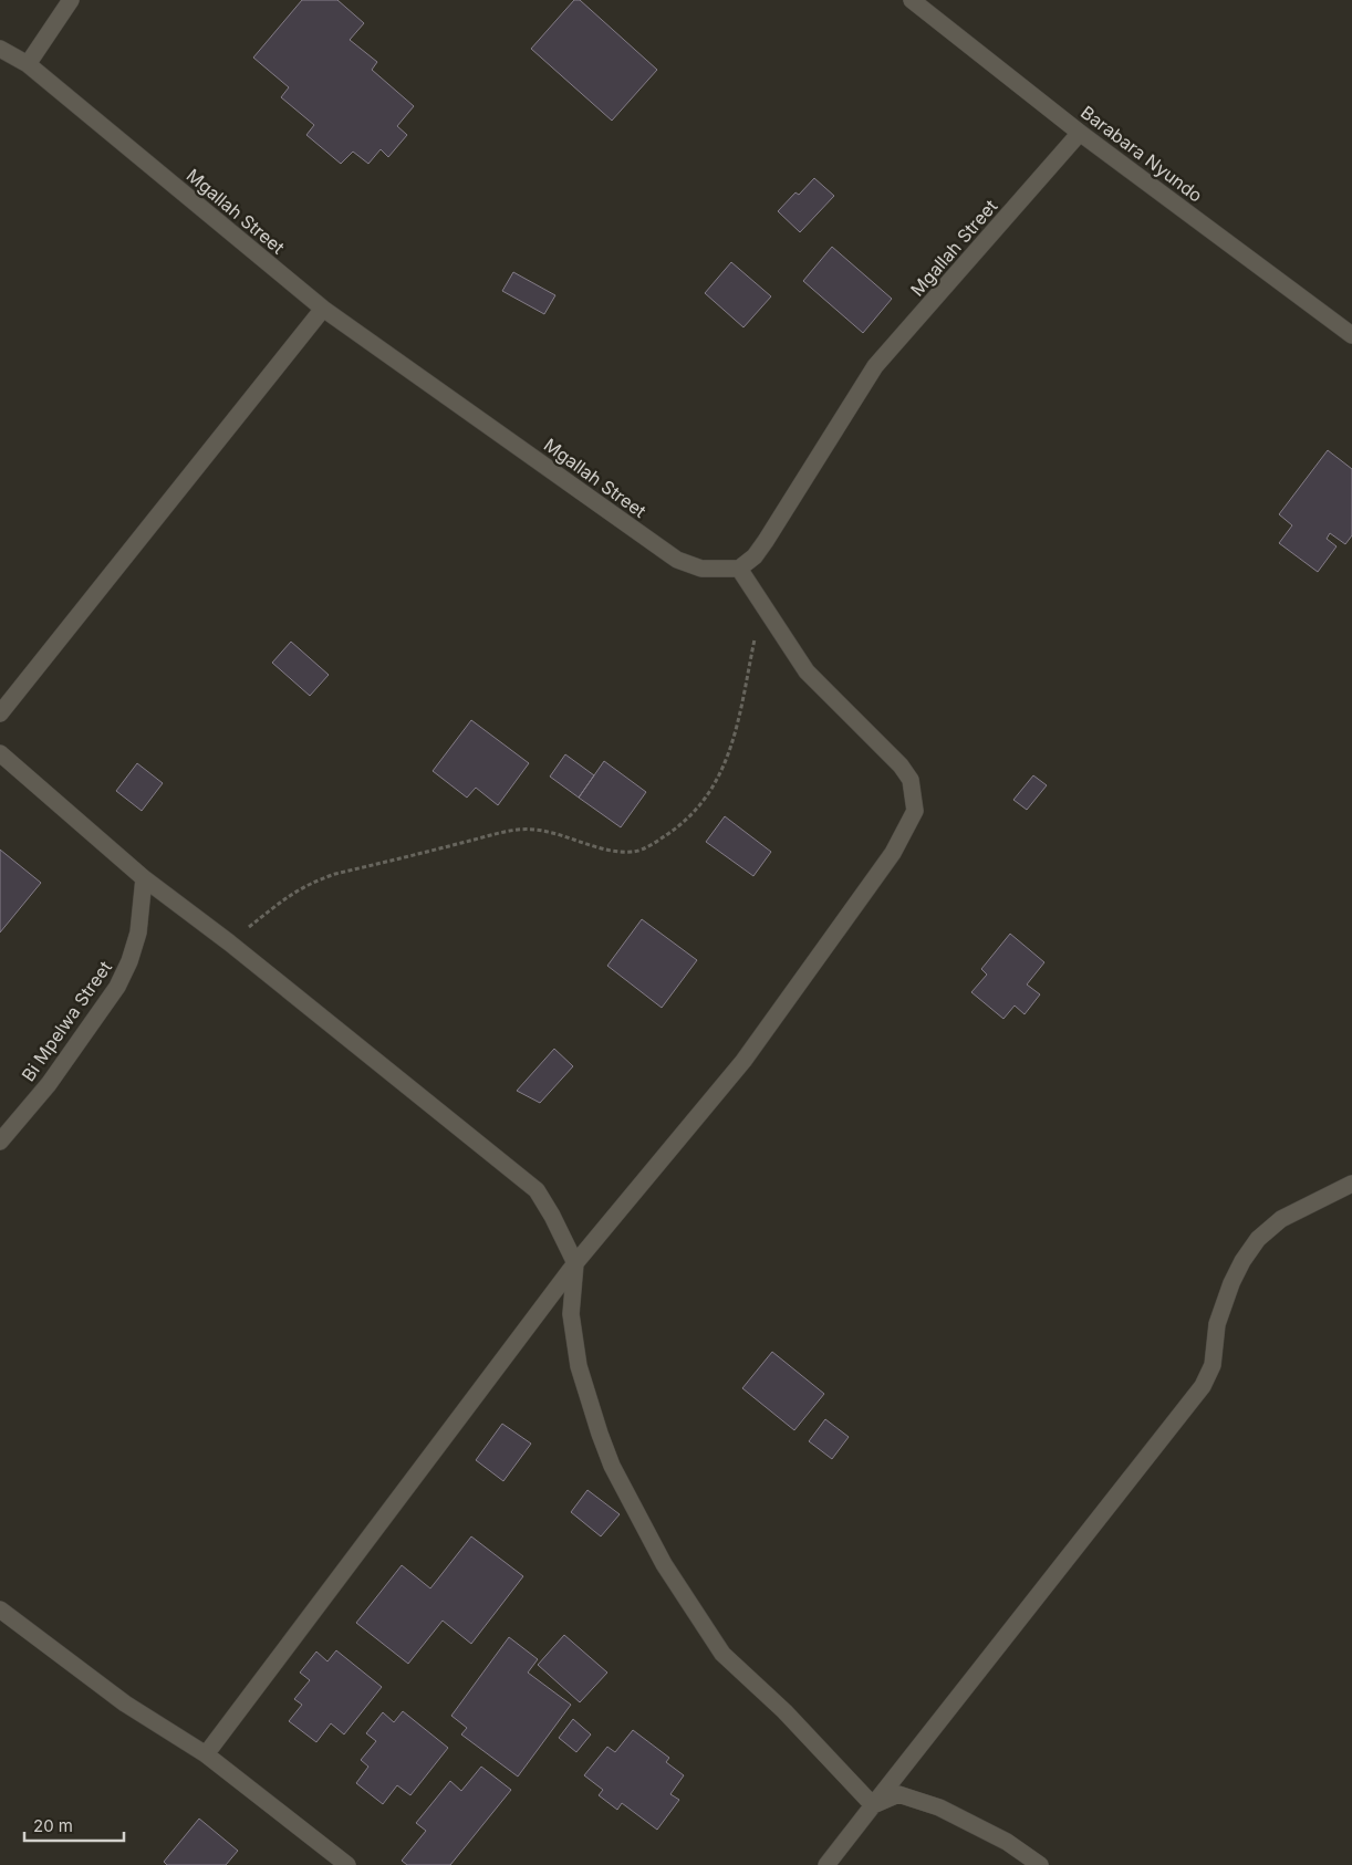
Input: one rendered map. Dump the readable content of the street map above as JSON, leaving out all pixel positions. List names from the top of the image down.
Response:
{
  "streets": {
    "street": ["Barabara Nyundo", "Mgallah Street", "Bi Mpelwa Street"]
  },
  "crossings": [
    ["Barabara Nyundo", "Mgallah Street"]
  ],
  "scale_bar": "20 m"
}
